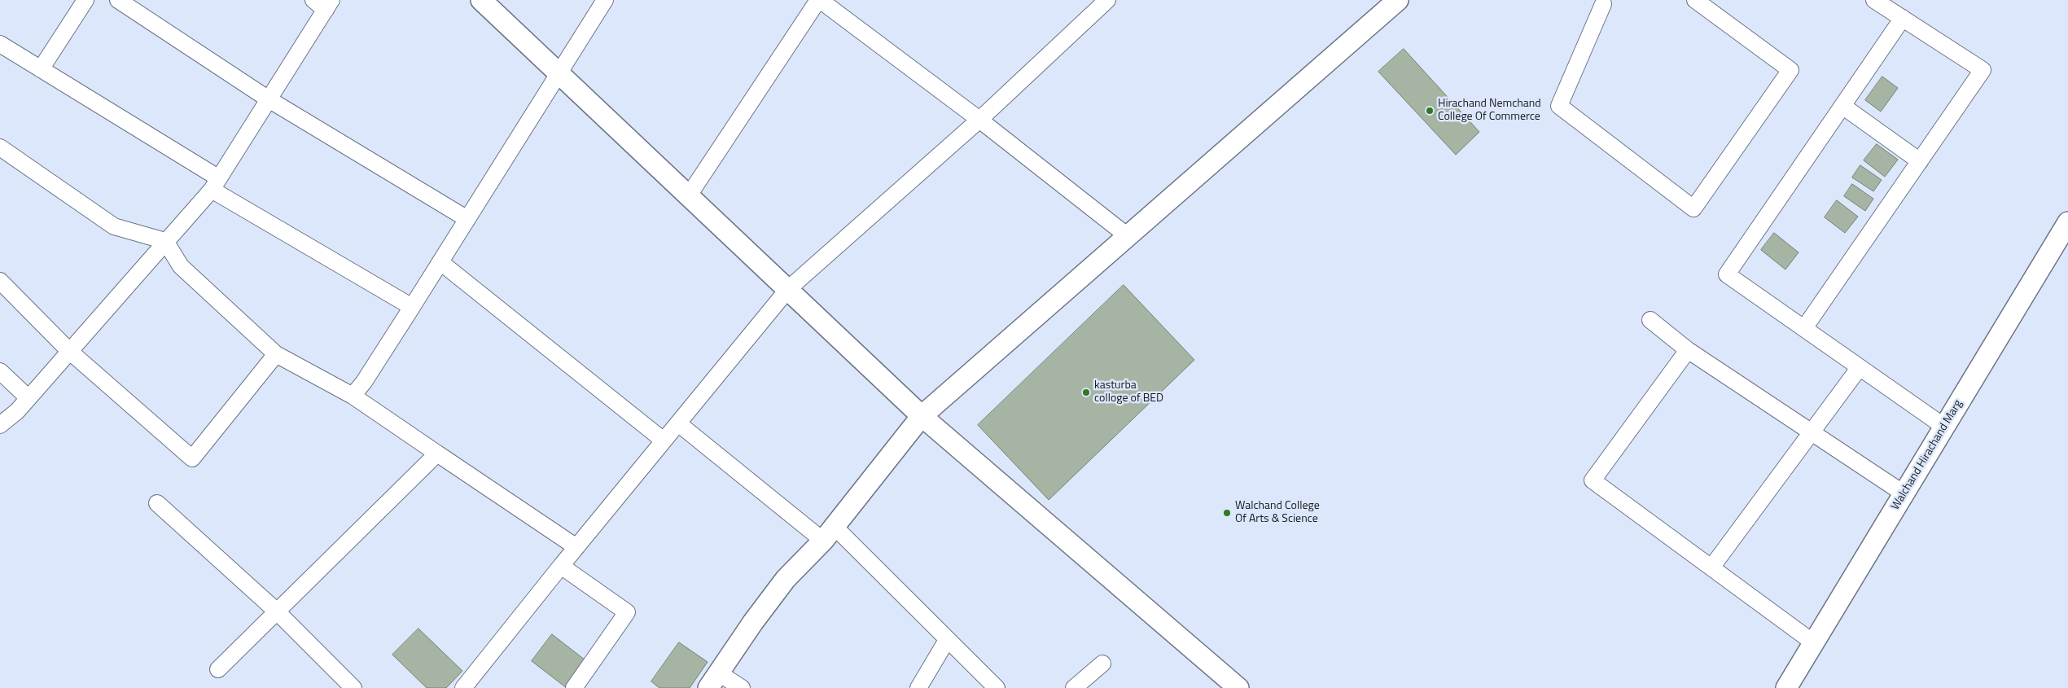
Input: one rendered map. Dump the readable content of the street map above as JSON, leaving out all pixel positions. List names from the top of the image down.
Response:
{
  "streets": {
    "street": ["Walchand Hirachand Marg"]
  },
  "places": ["Hirachand Nemchand College Of Commerce", "kasturba colloge of BED", "Walchand College Of Arts & Science"]
}
